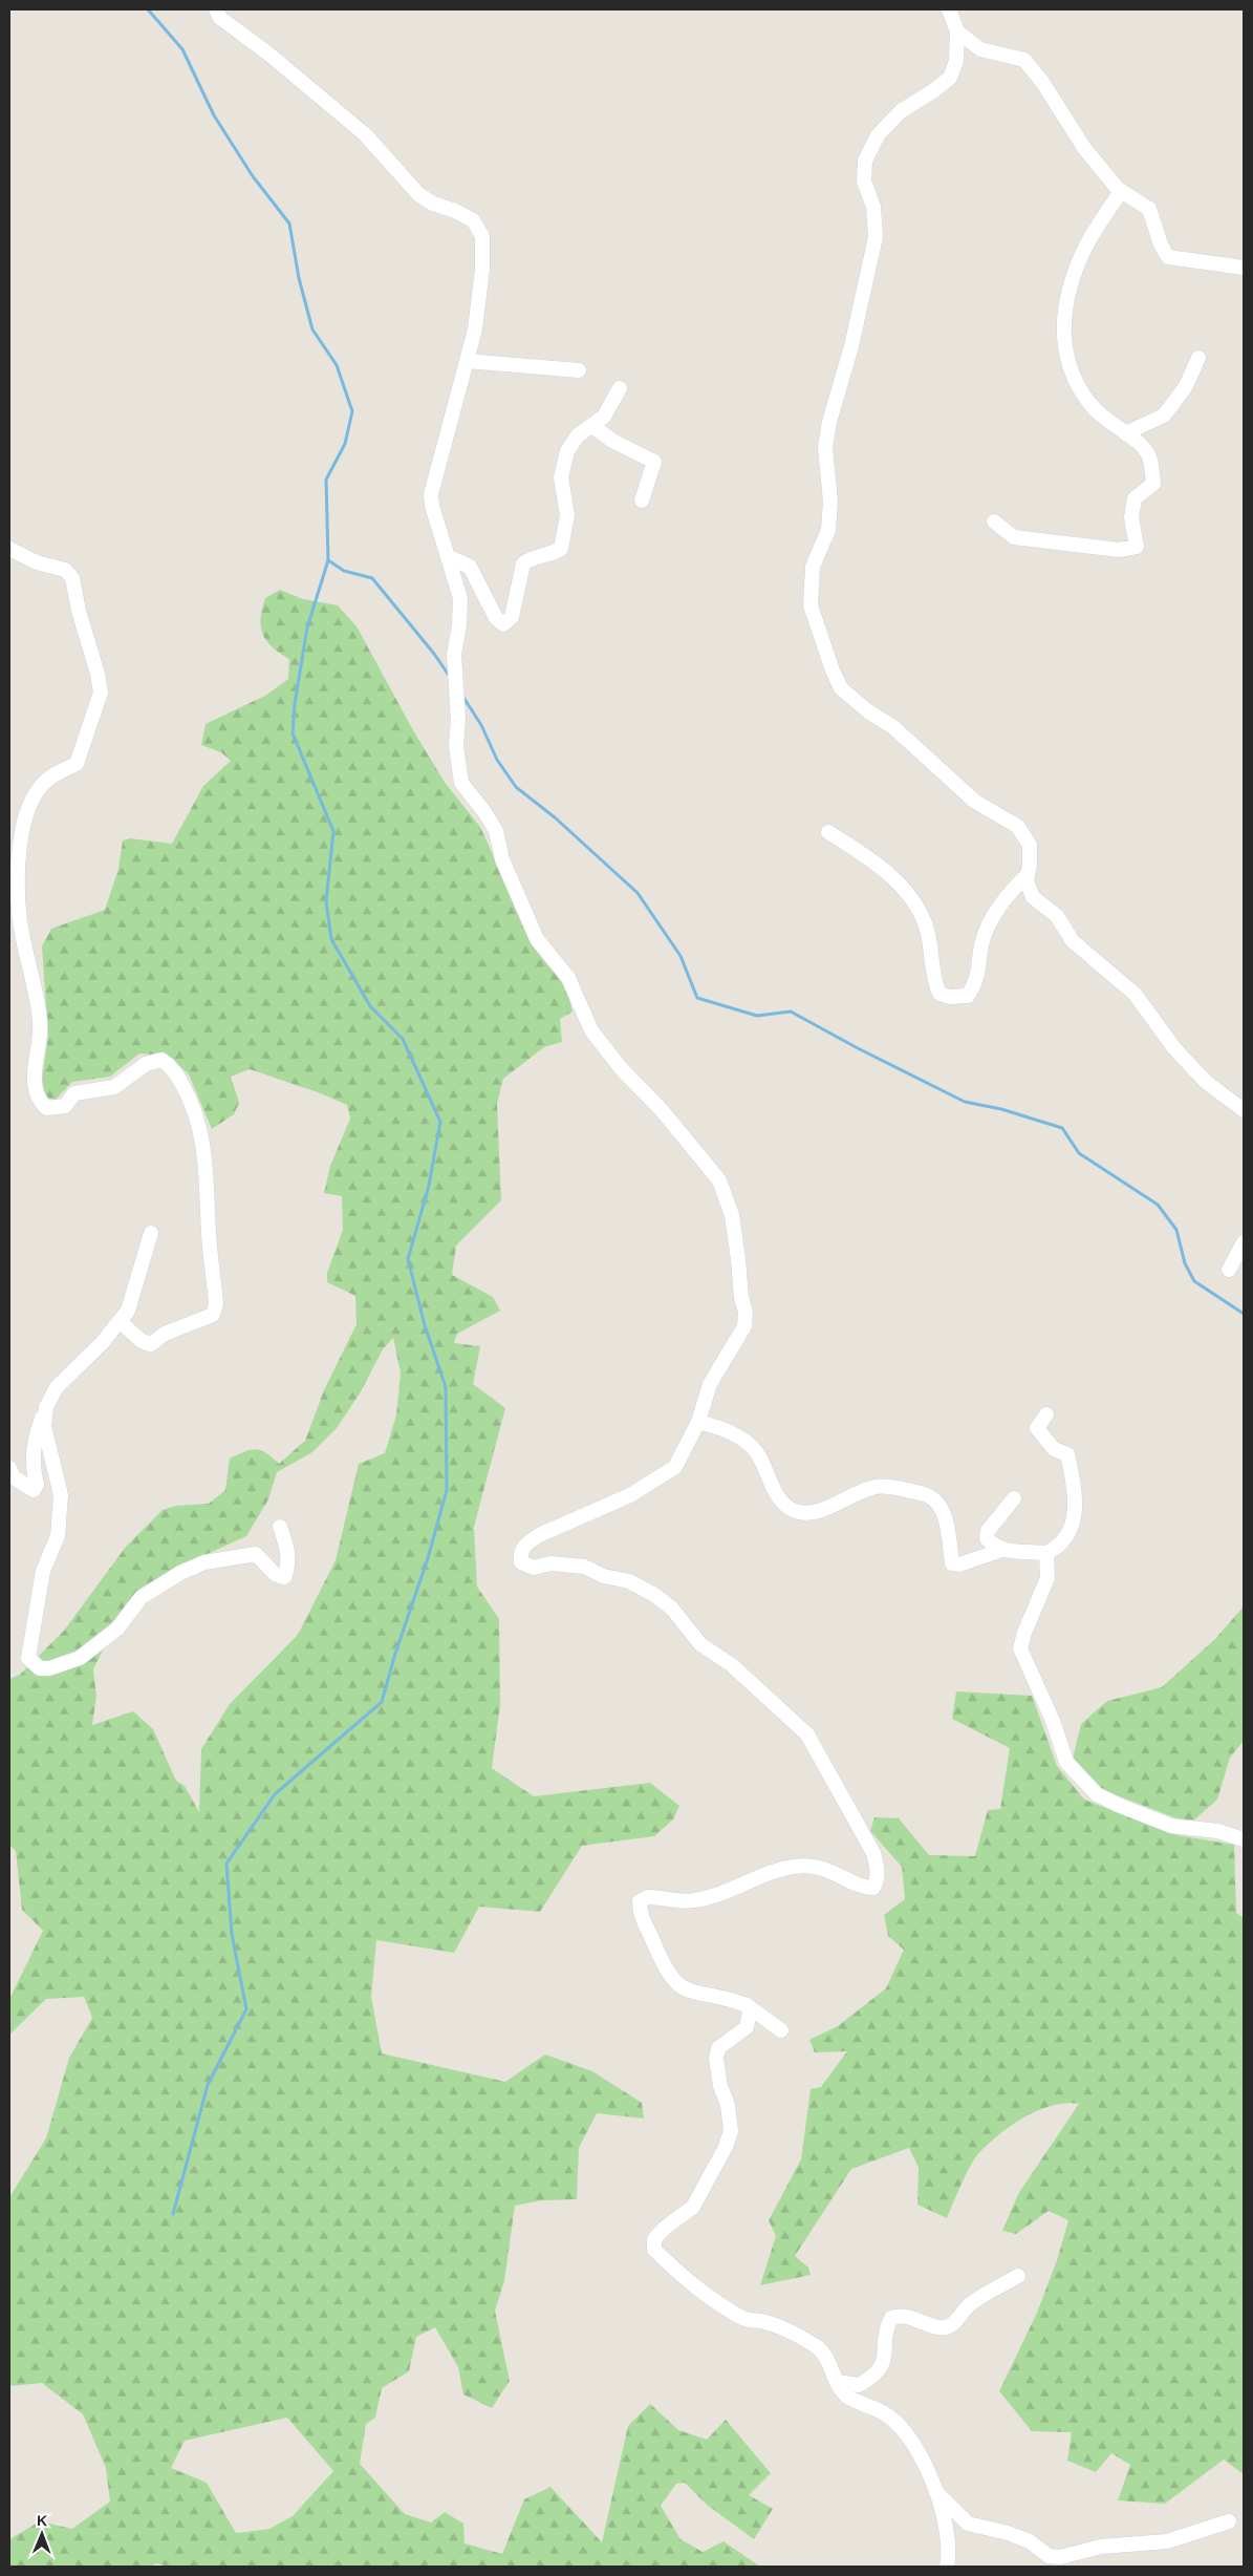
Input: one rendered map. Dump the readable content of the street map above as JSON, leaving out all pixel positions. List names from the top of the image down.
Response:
{
  "north": "top"
}
